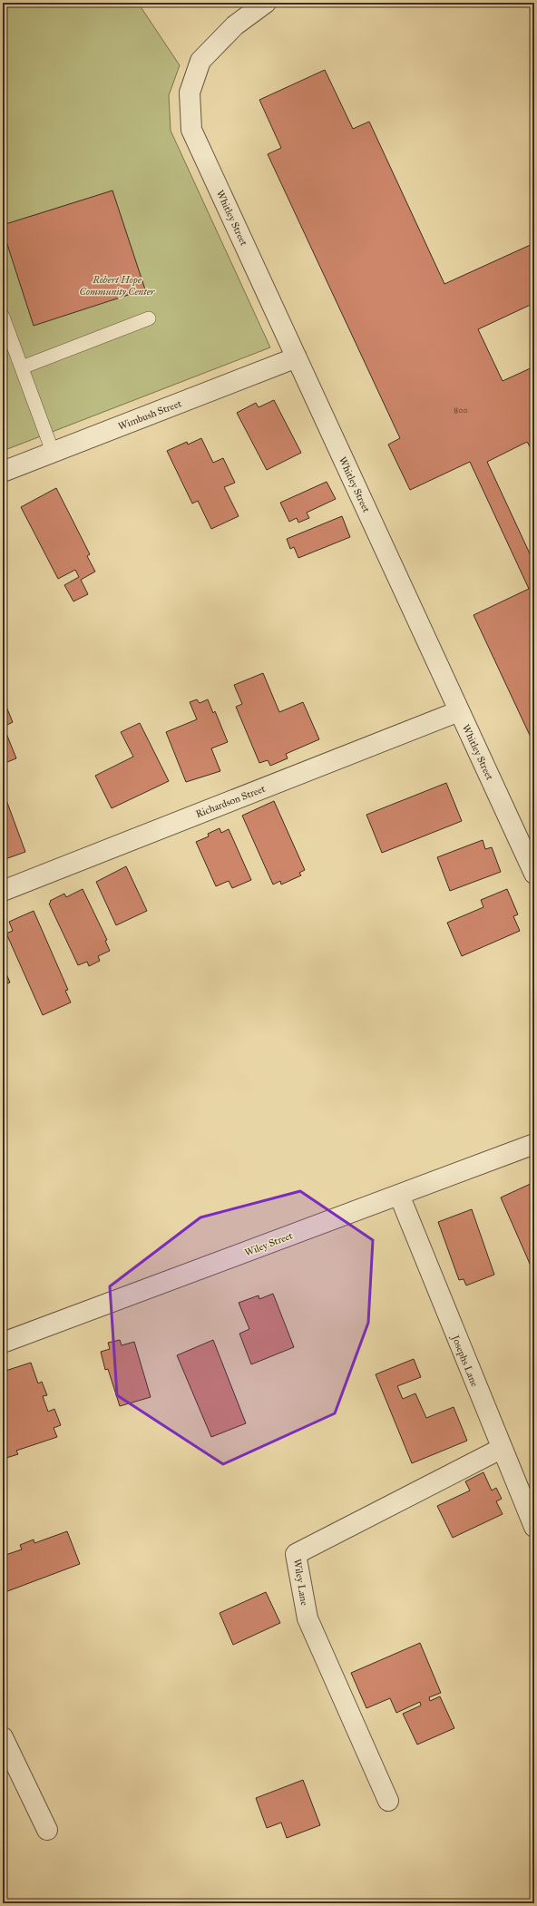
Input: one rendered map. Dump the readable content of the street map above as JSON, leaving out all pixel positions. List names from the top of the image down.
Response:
{
  "streets": {
    "street": [
      "Whitley Street",
      "Wimbush Street",
      "Richardson Street",
      "Wiley Street",
      "Josephs Lane",
      "Wiley Lane"
    ]
  },
  "crossings": [
    ["Whitley Street", "Wimbush Street"],
    ["Whitley Street", "Richardson Street"],
    ["Wiley Street", "Josephs Lane"],
    ["Josephs Lane", "Wiley Lane"]
  ],
  "parks": ["Robert Hope Community Center"],
  "house_numbers": ["800"]
}
